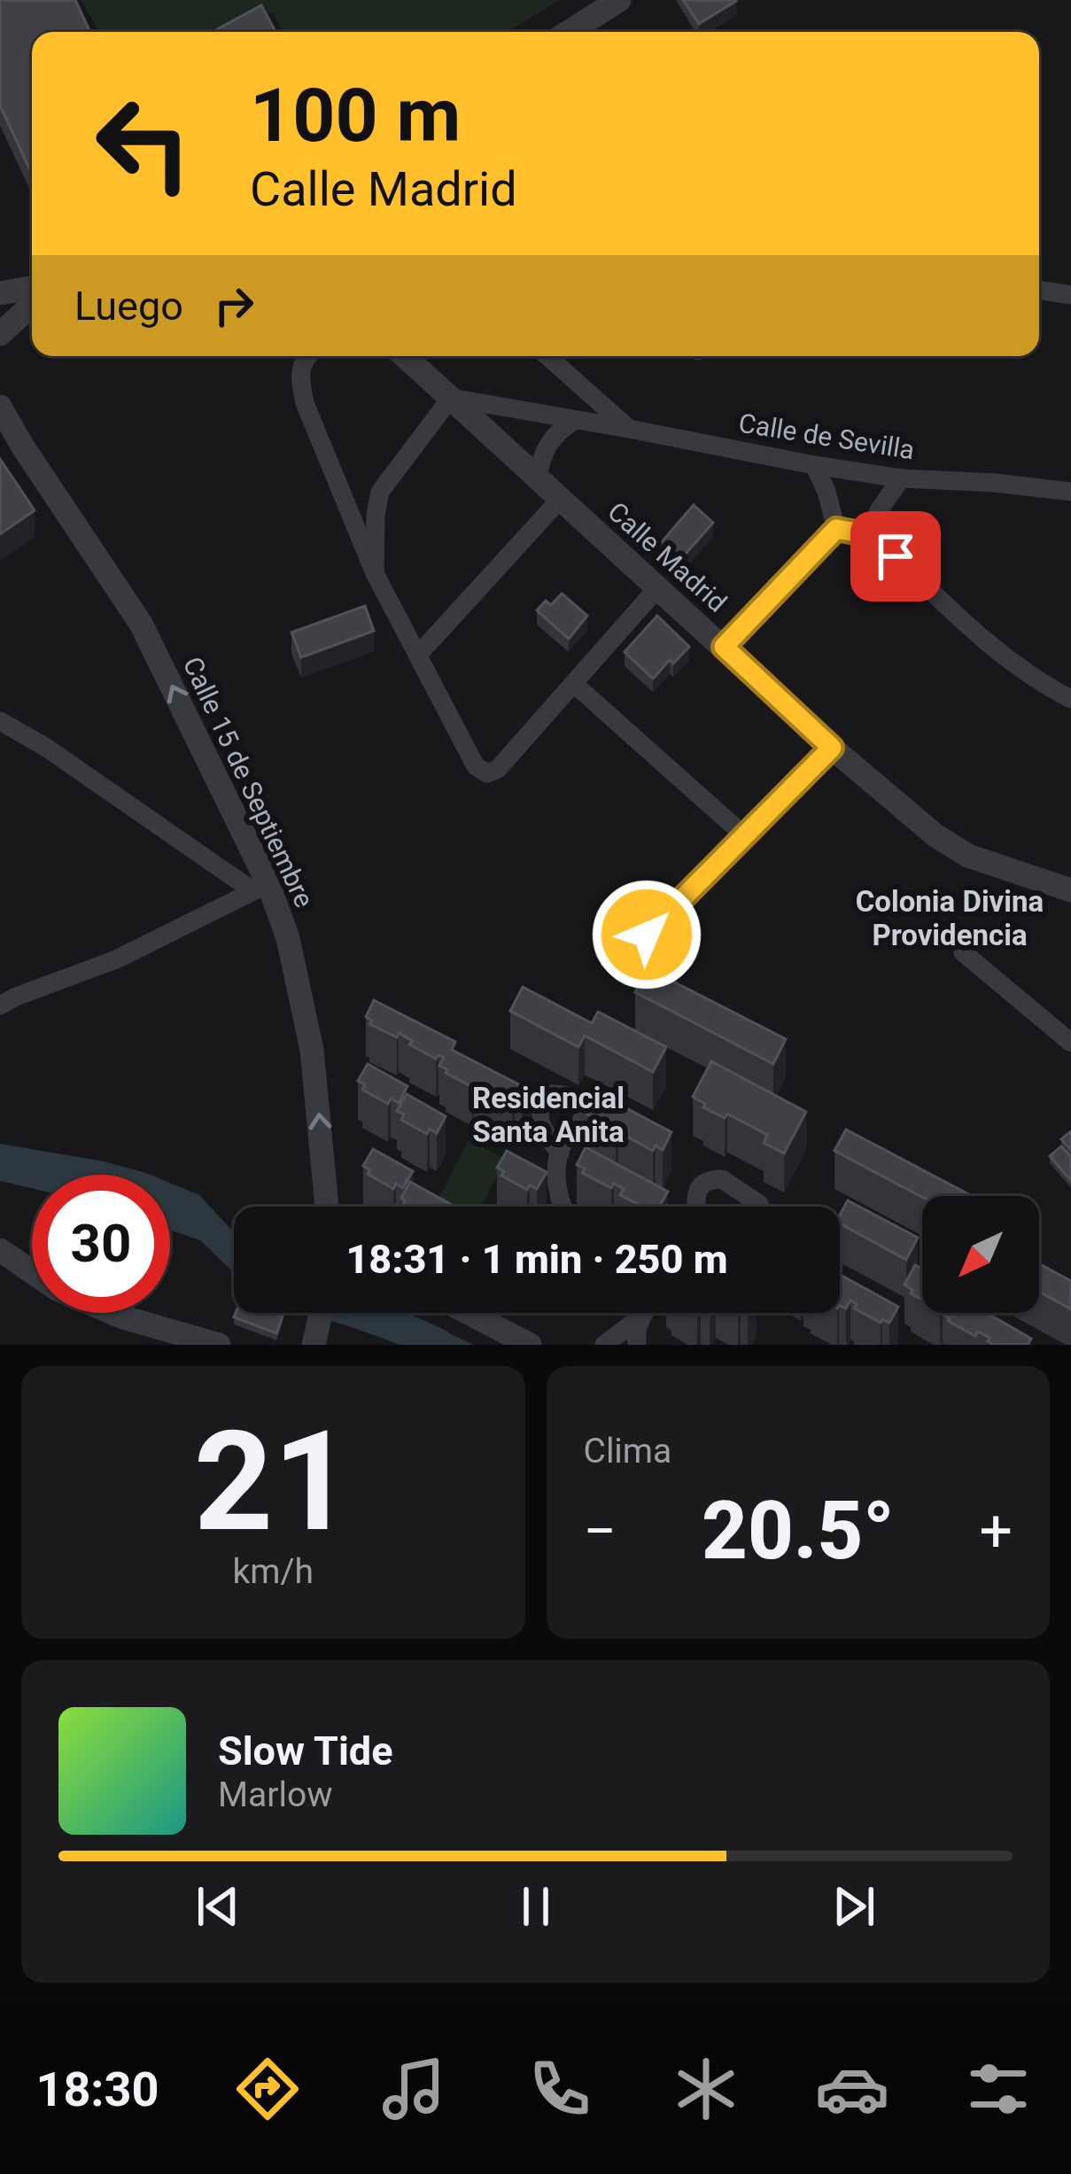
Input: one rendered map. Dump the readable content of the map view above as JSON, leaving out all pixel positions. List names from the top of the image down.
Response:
{
  "streets": {
    "street": ["Calle de Sevilla", "Calle Madrid", "Calle 15 de Septiembre"]
  },
  "crossings": [
    ["Calle de Sevilla", "Calle Madrid"]
  ],
  "one_way": ["Calle 15 de Septiembre"],
  "districts": ["Colonia Divina Providencia", "Residencial Santa Anita"],
  "north": "bottom left",
  "page": {
    "turn": ["100 m", "Calle Madrid"],
    "then": "Luego",
    "limit": "30",
    "trip": "18:31 · 1 min · 250 m",
    "tile": [
      ["21", "km/h"],
      "Clima"
    ],
    "heat": ["−", "20.5°", "+"],
    "song": ["Slow Tide", "Marlow"],
    "tabs": "18:30"
  }
}
